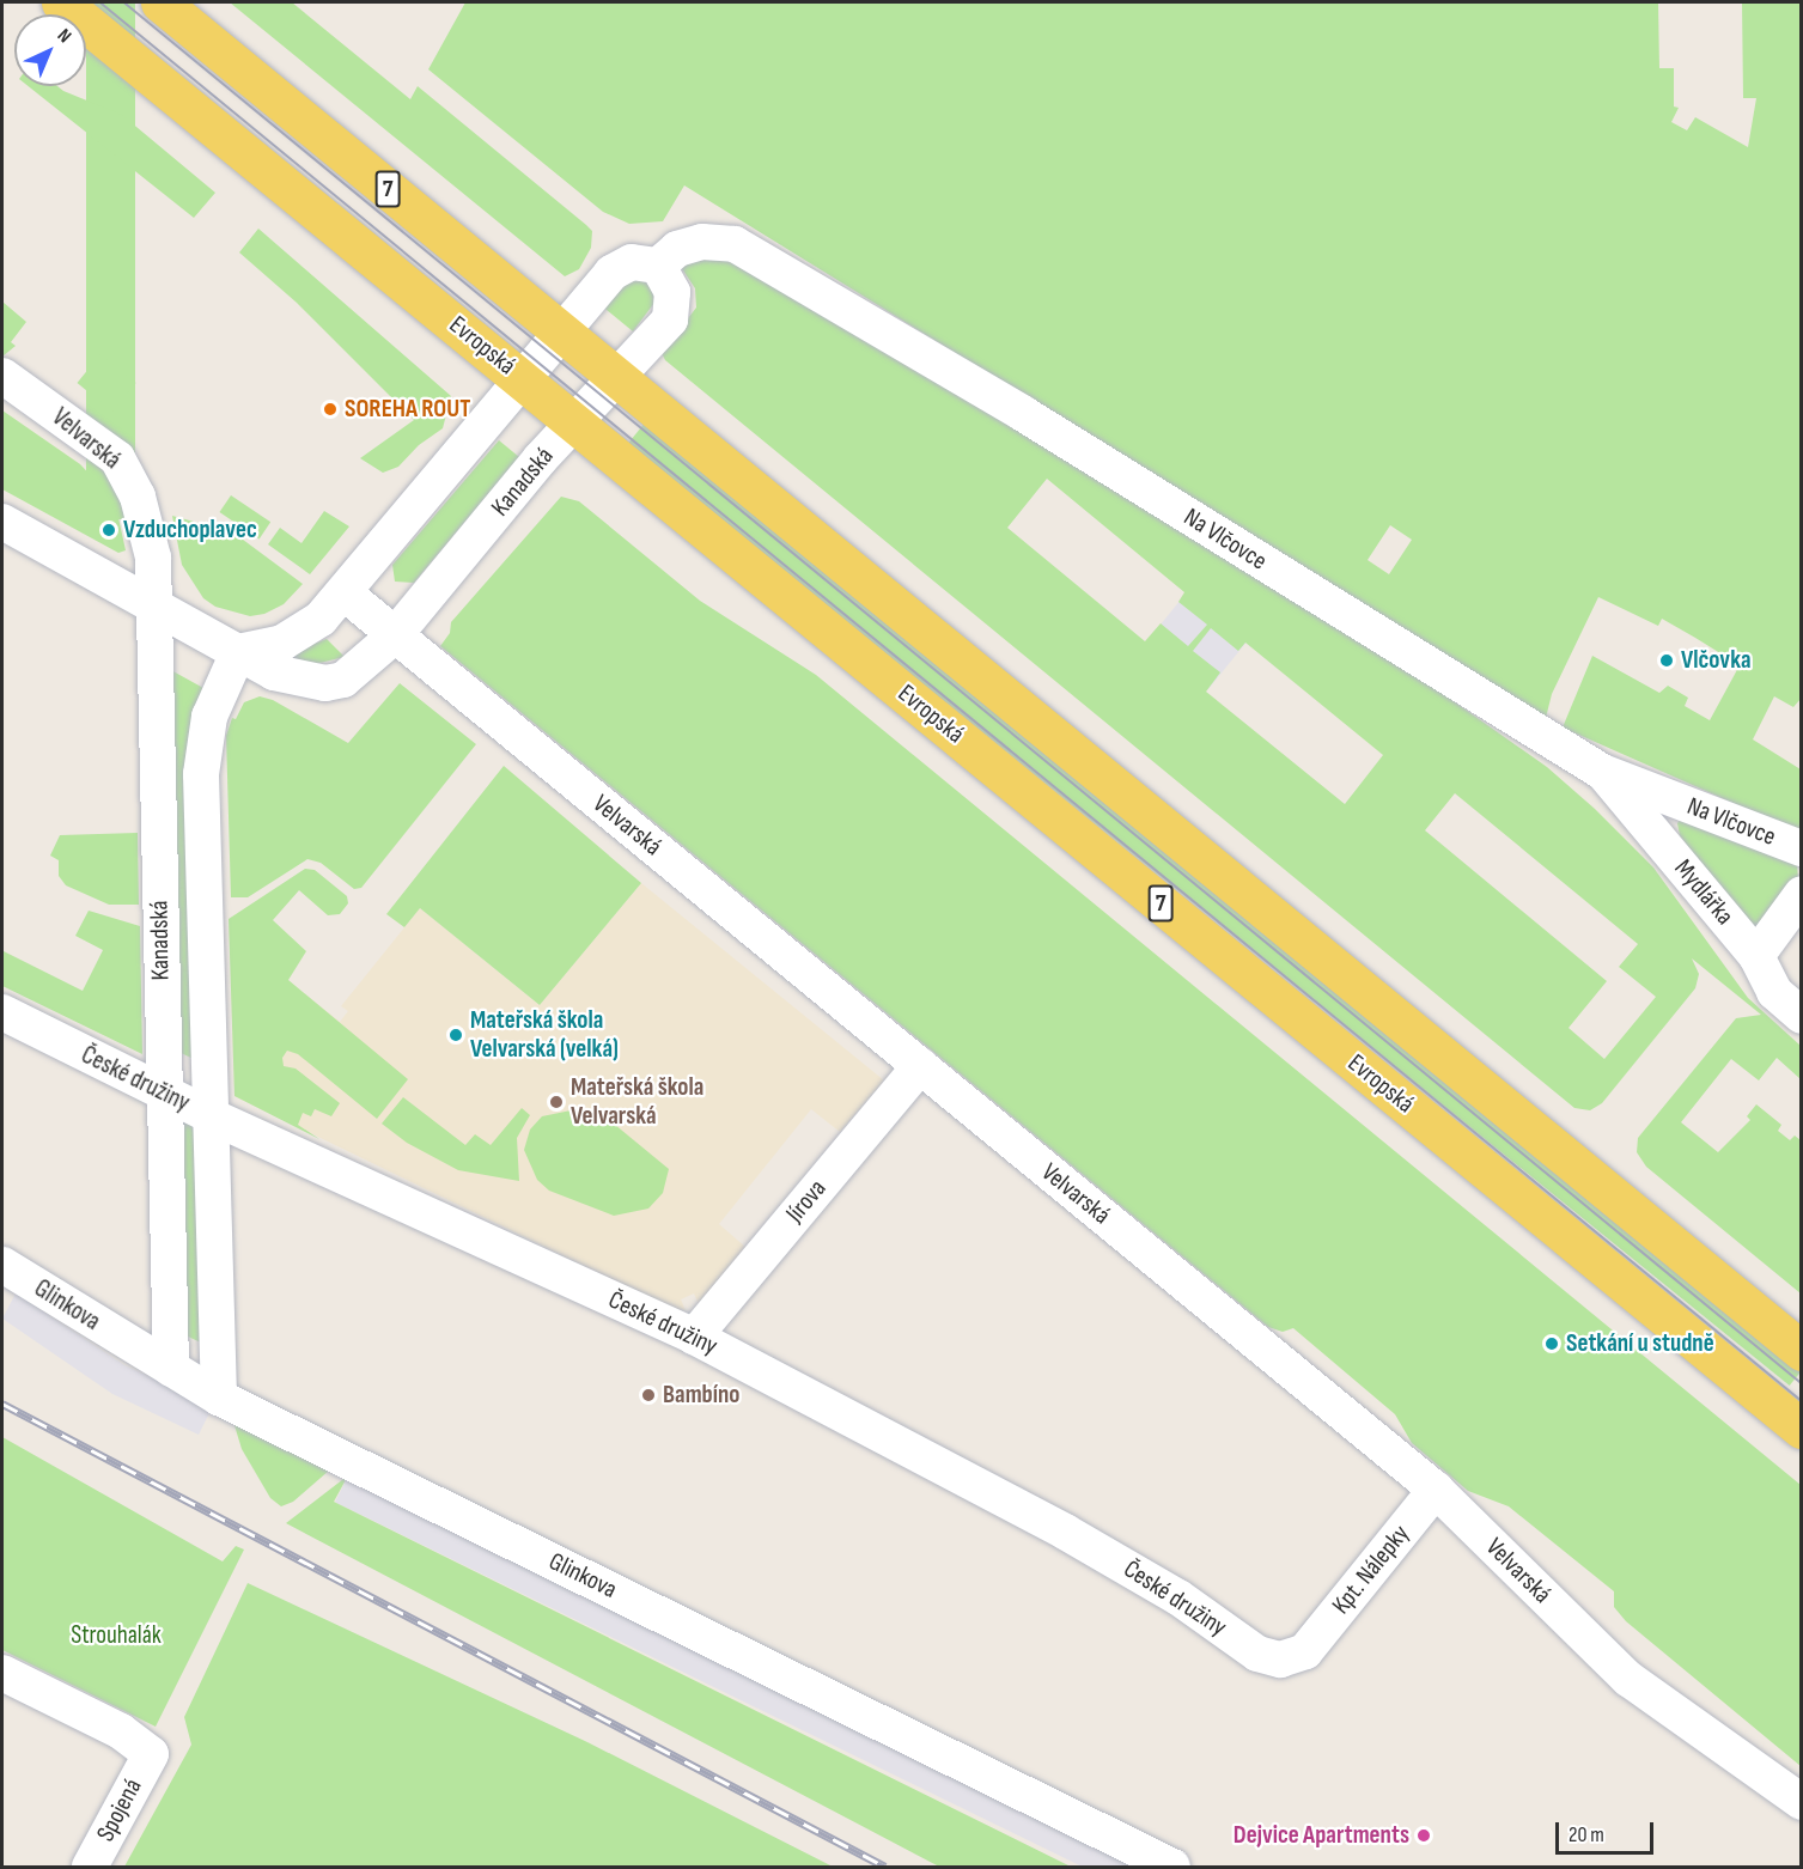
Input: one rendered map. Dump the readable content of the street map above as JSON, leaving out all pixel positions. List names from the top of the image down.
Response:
{
  "streets": {
    "main road": ["7", "Evropská"],
    "street": [
      "Velvarská",
      "Kanadská",
      "Na Vlčovce",
      "Mydlářka",
      "České družiny",
      "Jírova",
      "Glinkova",
      "Kpt. Nálepky",
      "Spojená"
    ]
  },
  "crossings": [
    ["7", "Kanadská"],
    ["Evropská", "Kanadská"],
    ["Velvarská", "Kanadská"],
    ["Velvarská", "Jírova"],
    ["Velvarská", "Kpt. Nálepky"],
    ["Kanadská", "České družiny"],
    ["Kanadská", "Glinkova"],
    ["Na Vlčovce", "Mydlářka"],
    ["České družiny", "Jírova"],
    ["České družiny", "Kpt. Nálepky"]
  ],
  "parks": ["Strouhalák"],
  "places": [
    "SOREHA ROUT",
    "Vzduchoplavec",
    "Vlčovka",
    "Mateřská škola Velvarská (velká)",
    "Mateřská škola Velvarská",
    "Setkání u studně",
    "Bambíno",
    "Dejvice Apartments"
  ],
  "scale_bar": "20 m",
  "north": "top right"
}
